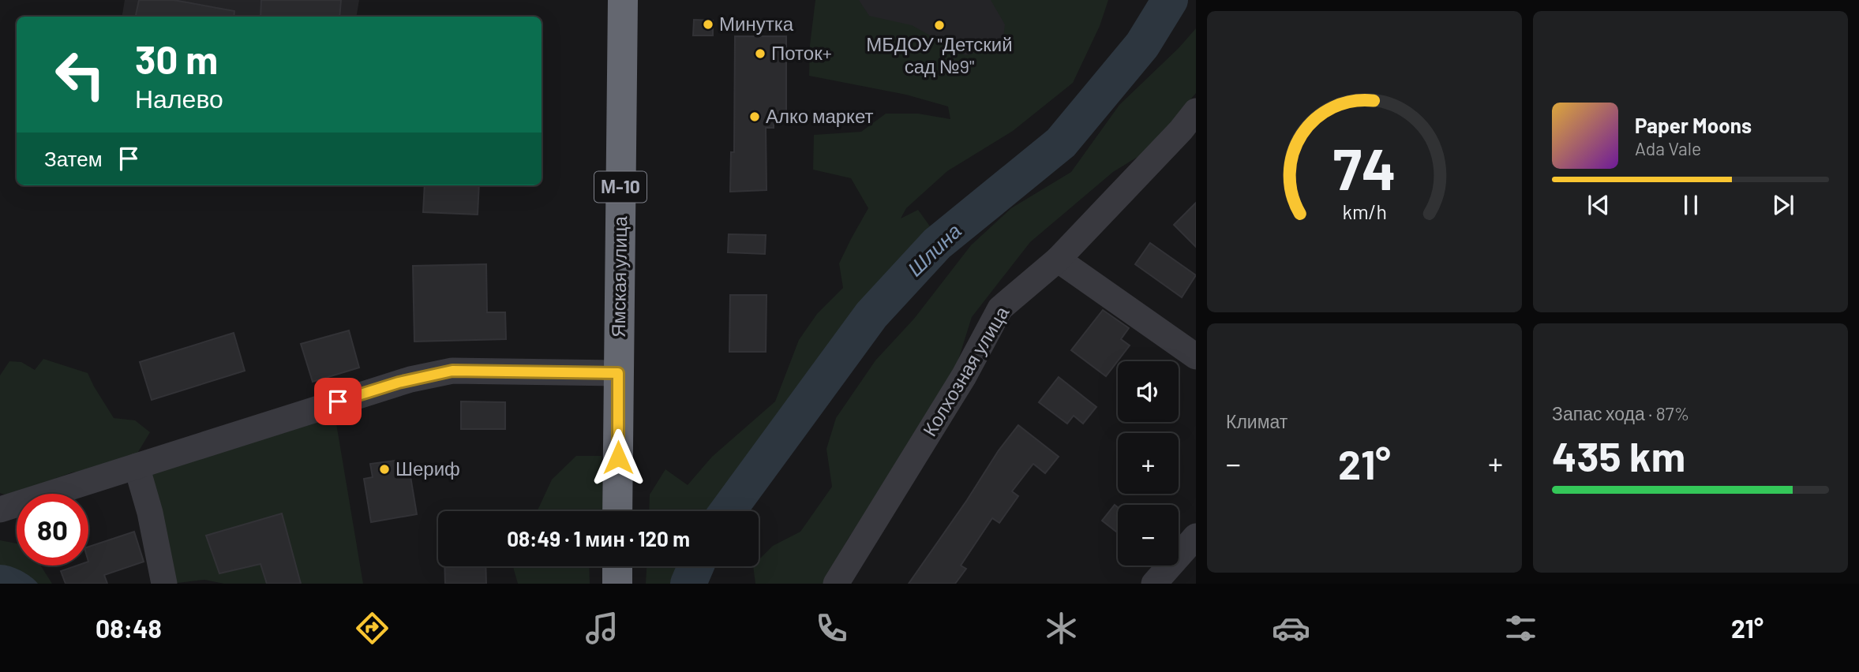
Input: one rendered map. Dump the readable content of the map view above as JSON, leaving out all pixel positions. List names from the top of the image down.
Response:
{
  "streets": {
    "highway": ["М-10", "Ямская улица"],
    "street": ["Колхозная улица"]
  },
  "water": ["Шлина"],
  "places": [
    "Минутка",
    "МБДОУ \"Детский сад №9\"",
    "Поток+",
    "Алко маркет",
    "Шериф"
  ],
  "page": {
    "turn": ["30 m", "Налево"],
    "song": ["Paper Moons", "Ada Vale"],
    "then": "Затем",
    "tile": [
      "Климат",
      ["Запас хода · 87%", "435 km"]
    ],
    "map_buttons": ["+", "−"],
    "heat": ["−", "21°", "+"],
    "limit": "80",
    "trip": "08:49 · 1 мин · 120 m",
    "tabs": ["08:48", "21°"],
    "gauge": ["74", "km/h"]
  }
}
